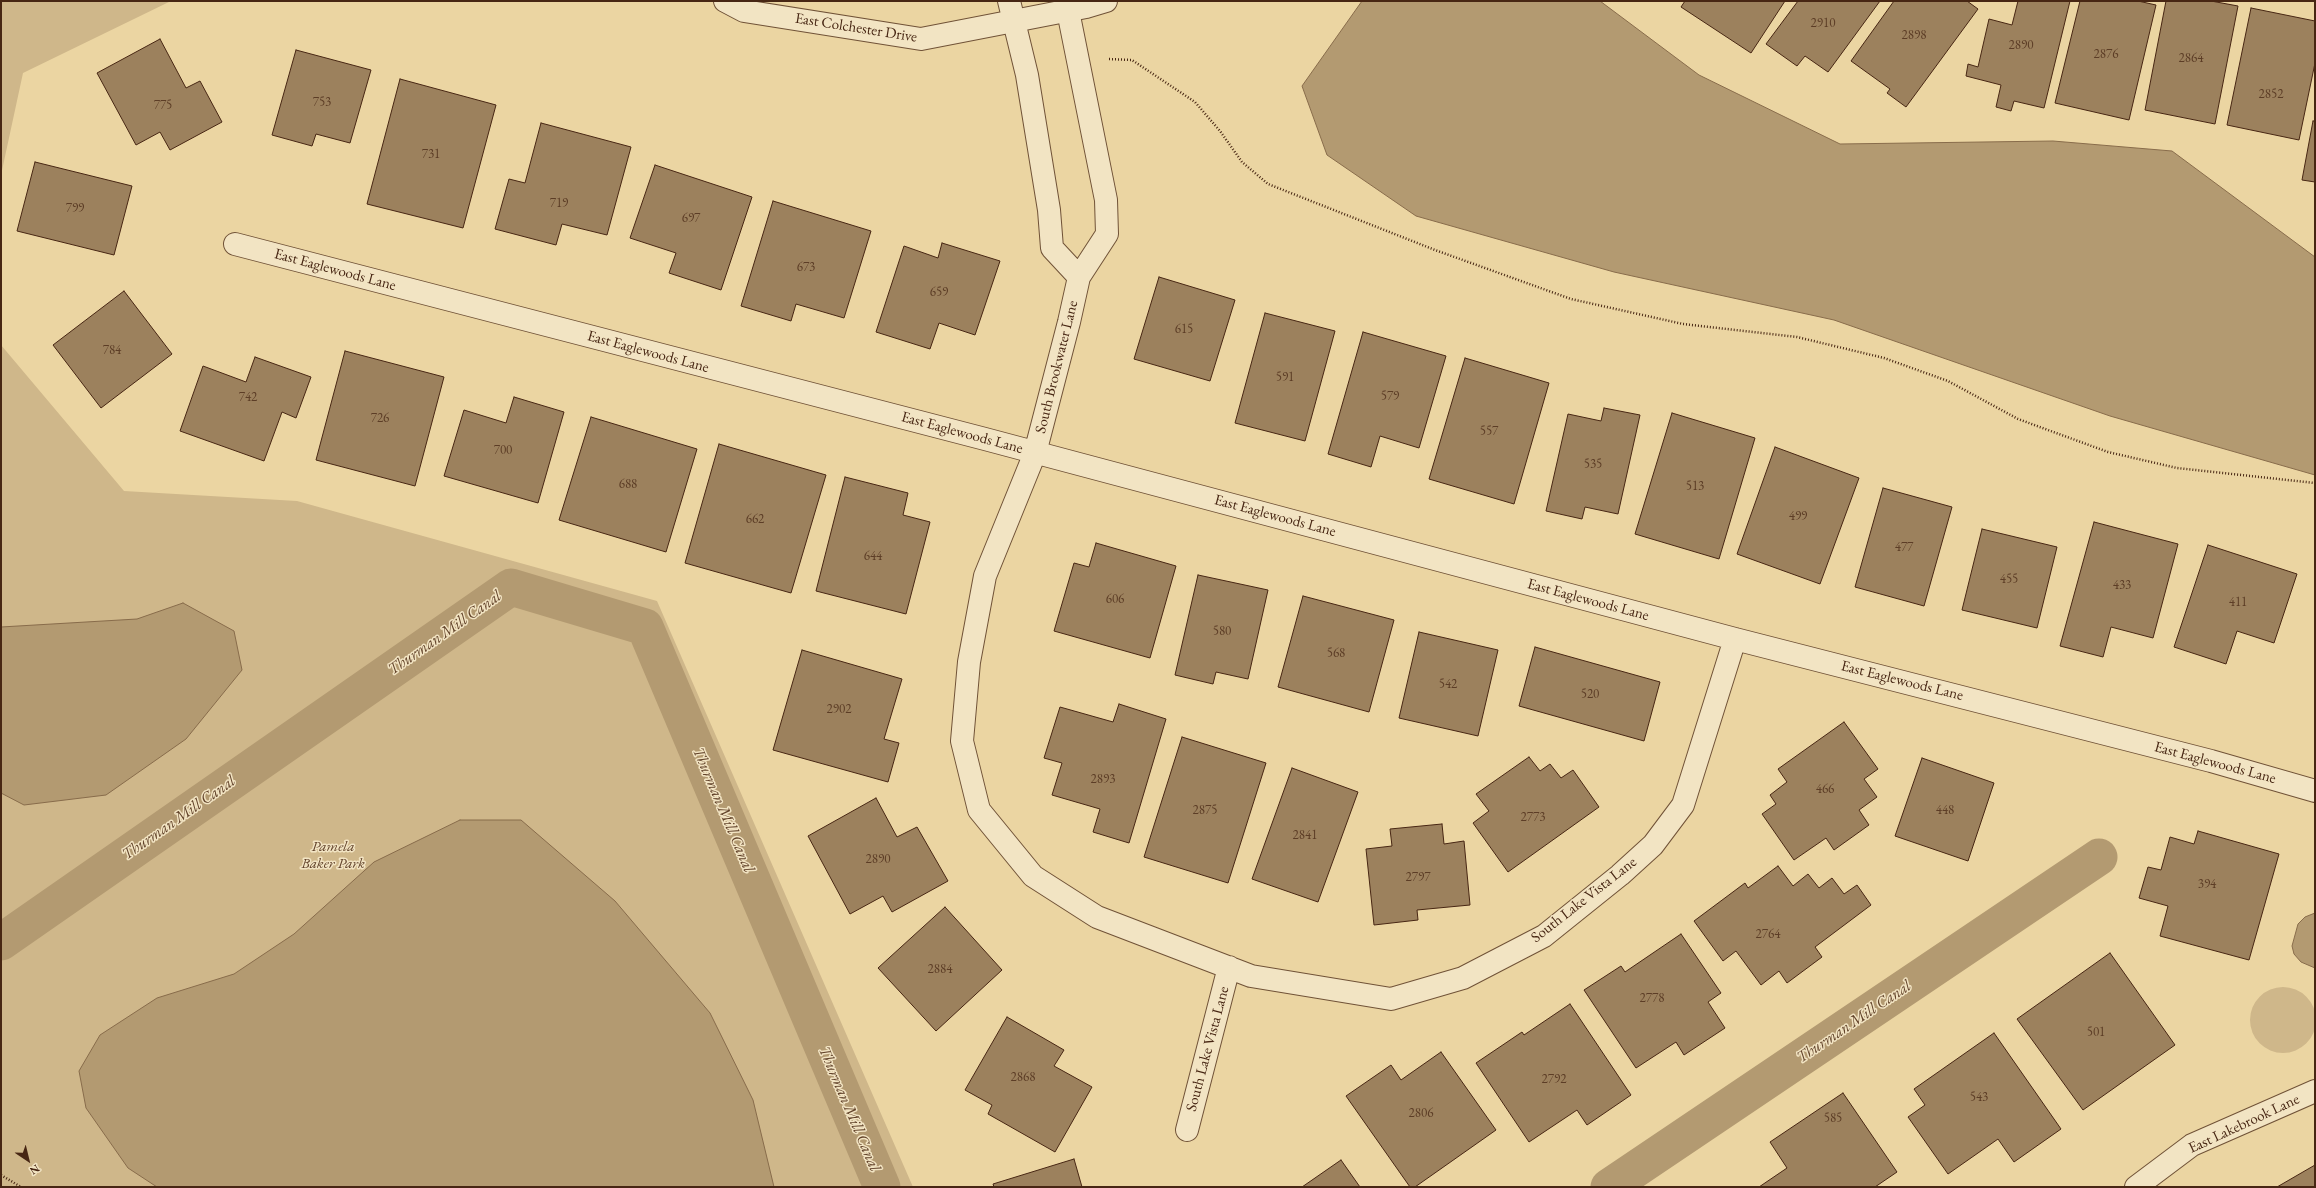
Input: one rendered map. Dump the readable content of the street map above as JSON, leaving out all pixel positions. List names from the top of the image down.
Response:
{
  "streets": {
    "street": [
      "East Colchester Drive",
      "East Eaglewoods Lane",
      "South Brookwater Lane",
      "South Lake Vista Lane",
      "East Lakebrook Lane"
    ]
  },
  "crossings": [
    ["East Colchester Drive", "South Brookwater Lane"],
    ["East Eaglewoods Lane", "South Brookwater Lane"],
    ["East Eaglewoods Lane", "South Lake Vista Lane"],
    ["South Brookwater Lane", "South Lake Vista Lane"]
  ],
  "water": ["Thurman Mill Canal"],
  "parks": ["Pamela Baker Park"],
  "house_numbers": [
    "2910",
    "2898",
    "2890",
    "2876",
    "2864",
    "2852",
    "753",
    "775",
    "731",
    "719",
    "799",
    "697",
    "673",
    "659",
    "615",
    "784",
    "591",
    "579",
    "742",
    "726",
    "557",
    "700",
    "535",
    "688",
    "513",
    "499",
    "662",
    "477",
    "644",
    "455",
    "433",
    "606",
    "411",
    "580",
    "568",
    "542",
    "520",
    "2902",
    "2893",
    "466",
    "2875",
    "448",
    "2773",
    "2841",
    "2890",
    "2797",
    "394",
    "2764",
    "2884",
    "2778",
    "501",
    "2868",
    "2792",
    "543",
    "2806",
    "585"
  ],
  "north": "bottom right"
}
